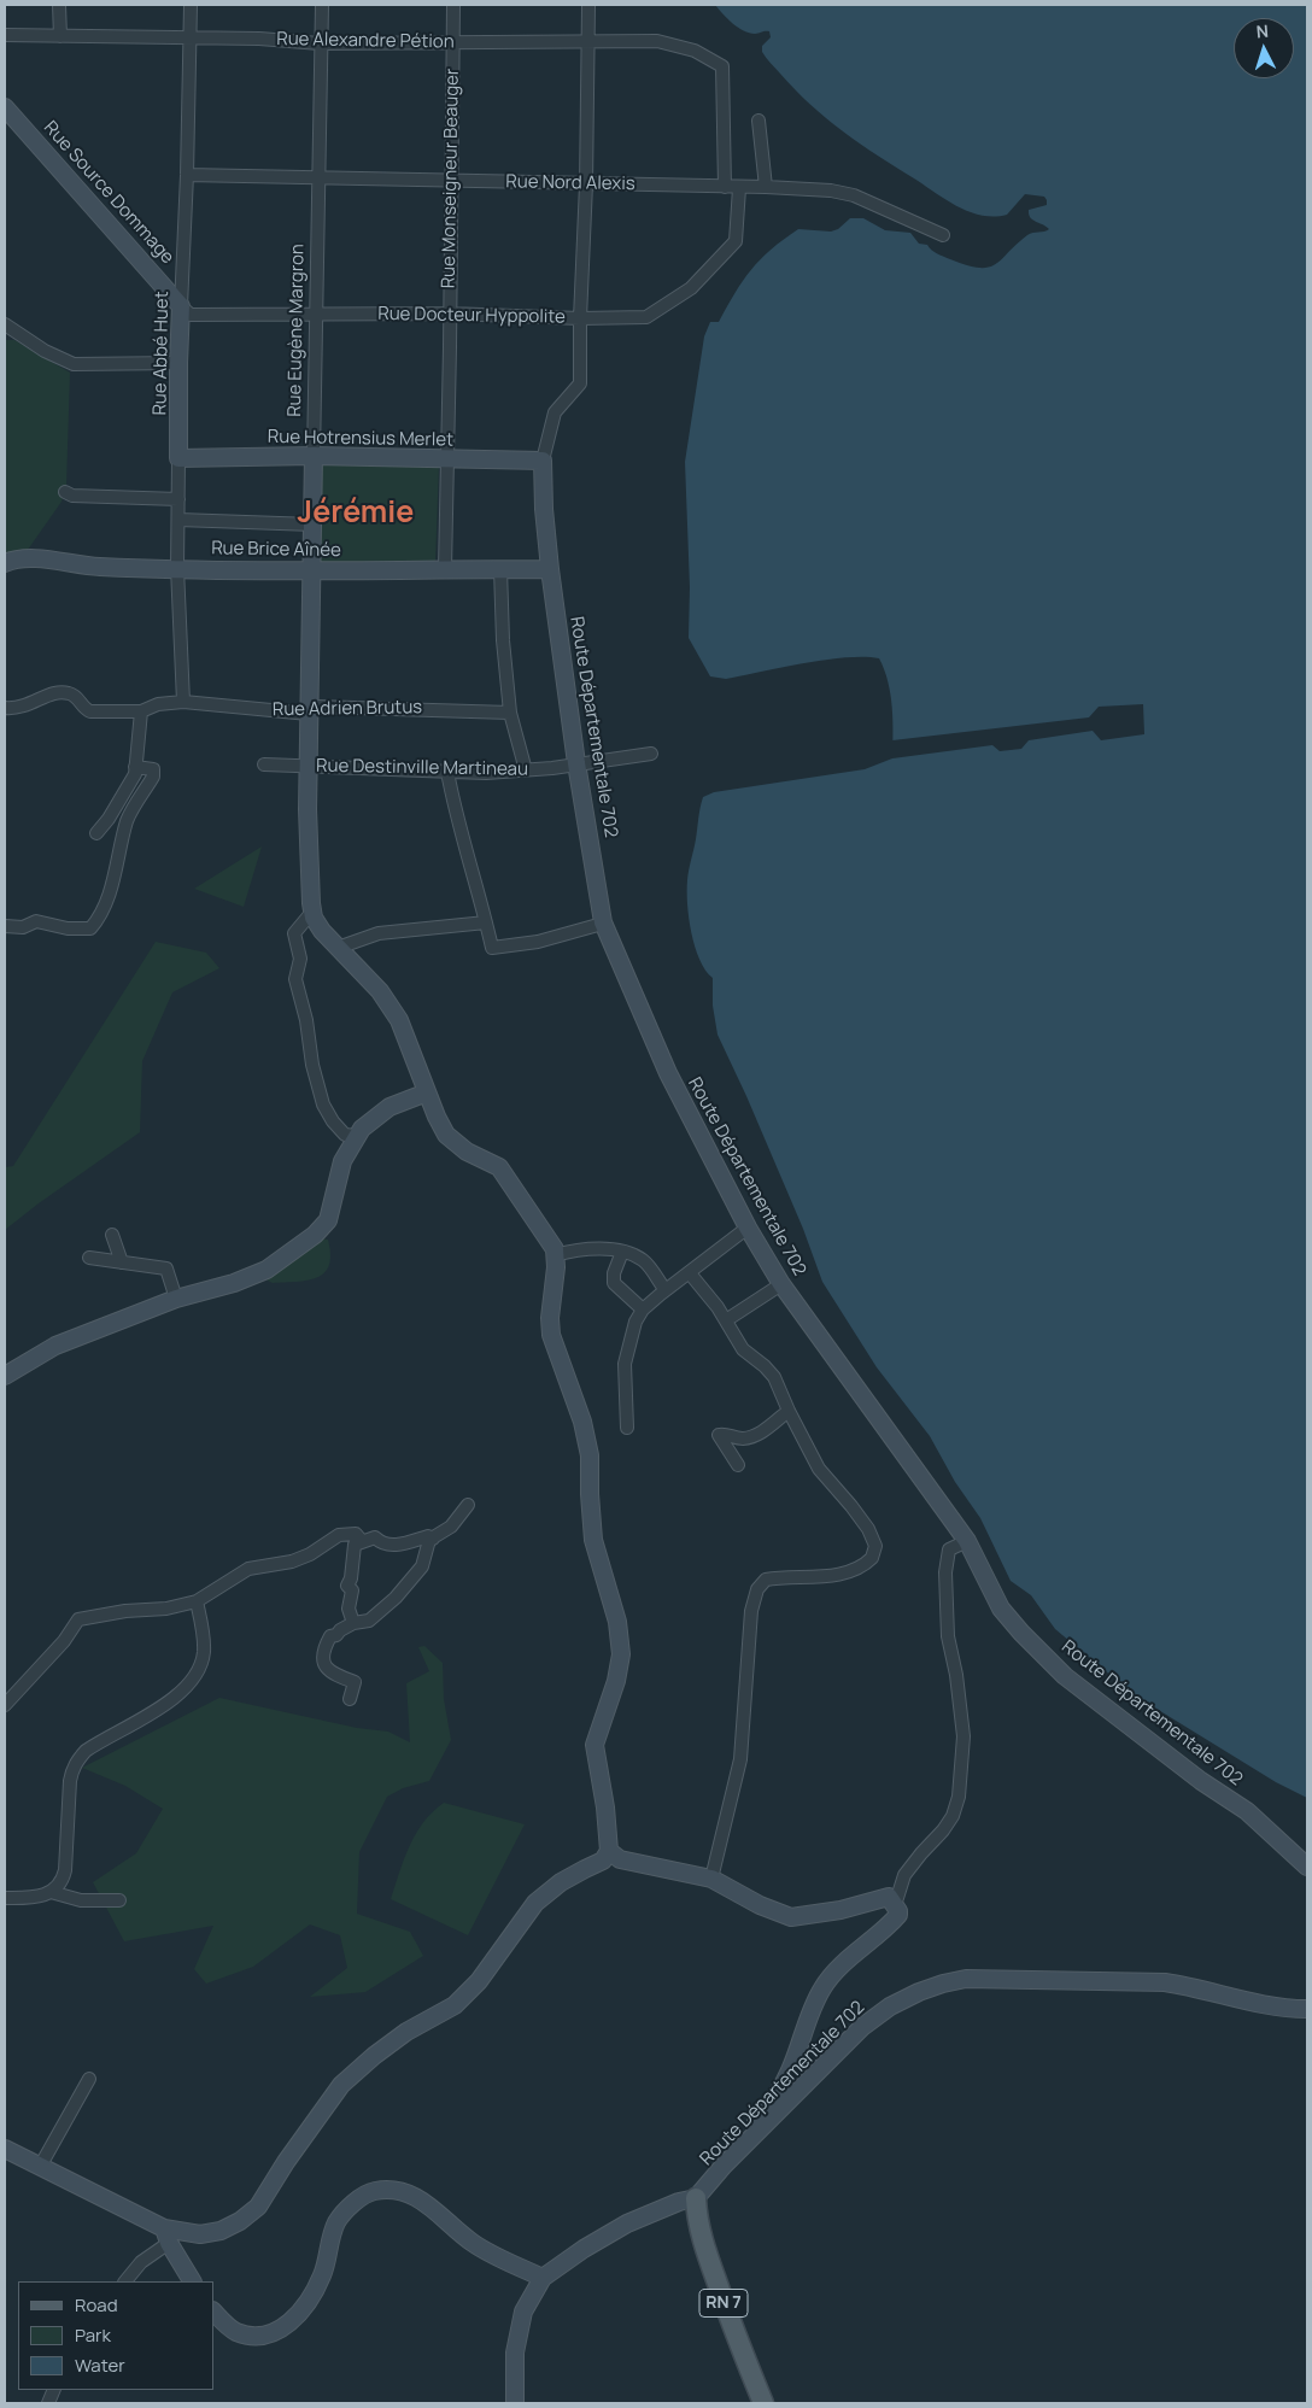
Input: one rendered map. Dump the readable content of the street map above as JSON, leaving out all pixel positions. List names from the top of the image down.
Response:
{
  "streets": {
    "main road": ["RN 7"],
    "street": [
      "Rue Alexandre Pétion",
      "Rue Monseigneur Beauger",
      "Rue Nord Alexis",
      "Rue Source Dommage",
      "Rue Docteur Hyppolite",
      "Rue Eugène Margron",
      "Rue Abbé Huet",
      "Rue Hotrensius Merlet",
      "Rue Brice Aînée",
      "Rue Adrien Brutus",
      "Route Départementale 702",
      "Rue Destinville Martineau"
    ]
  },
  "crossings": [
    ["Rue Alexandre Pétion", "Rue Monseigneur Beauger"],
    ["Rue Alexandre Pétion", "Rue Nord Alexis"],
    ["Rue Alexandre Pétion", "Rue Eugène Margron"],
    ["Rue Alexandre Pétion", "Rue Abbé Huet"],
    ["Rue Monseigneur Beauger", "Rue Nord Alexis"],
    ["Rue Monseigneur Beauger", "Rue Docteur Hyppolite"],
    ["Rue Monseigneur Beauger", "Rue Hotrensius Merlet"],
    ["Rue Monseigneur Beauger", "Rue Brice Aînée"],
    ["Rue Nord Alexis", "Rue Docteur Hyppolite"],
    ["Rue Nord Alexis", "Rue Eugène Margron"],
    ["Rue Nord Alexis", "Rue Abbé Huet"],
    ["Rue Source Dommage", "Rue Docteur Hyppolite"],
    ["Rue Source Dommage", "Rue Abbé Huet"],
    ["Rue Docteur Hyppolite", "Rue Eugène Margron"],
    ["Rue Docteur Hyppolite", "Rue Abbé Huet"],
    ["Rue Eugène Margron", "Rue Hotrensius Merlet"],
    ["Rue Eugène Margron", "Rue Brice Aînée"],
    ["Rue Eugène Margron", "Rue Adrien Brutus"],
    ["Rue Eugène Margron", "Rue Destinville Martineau"],
    ["Rue Abbé Huet", "Rue Hotrensius Merlet"],
    ["Rue Abbé Huet", "Rue Brice Aînée"],
    ["Rue Abbé Huet", "Rue Adrien Brutus"],
    ["Rue Hotrensius Merlet", "Route Départementale 702"],
    ["Rue Brice Aînée", "Route Départementale 702"],
    ["Route Départementale 702", "Rue Destinville Martineau"],
    ["Route Départementale 702", "RN 7"]
  ],
  "districts": ["Jérémie"],
  "legend": ["Road", "Park", "Water"],
  "north": "top"
}
